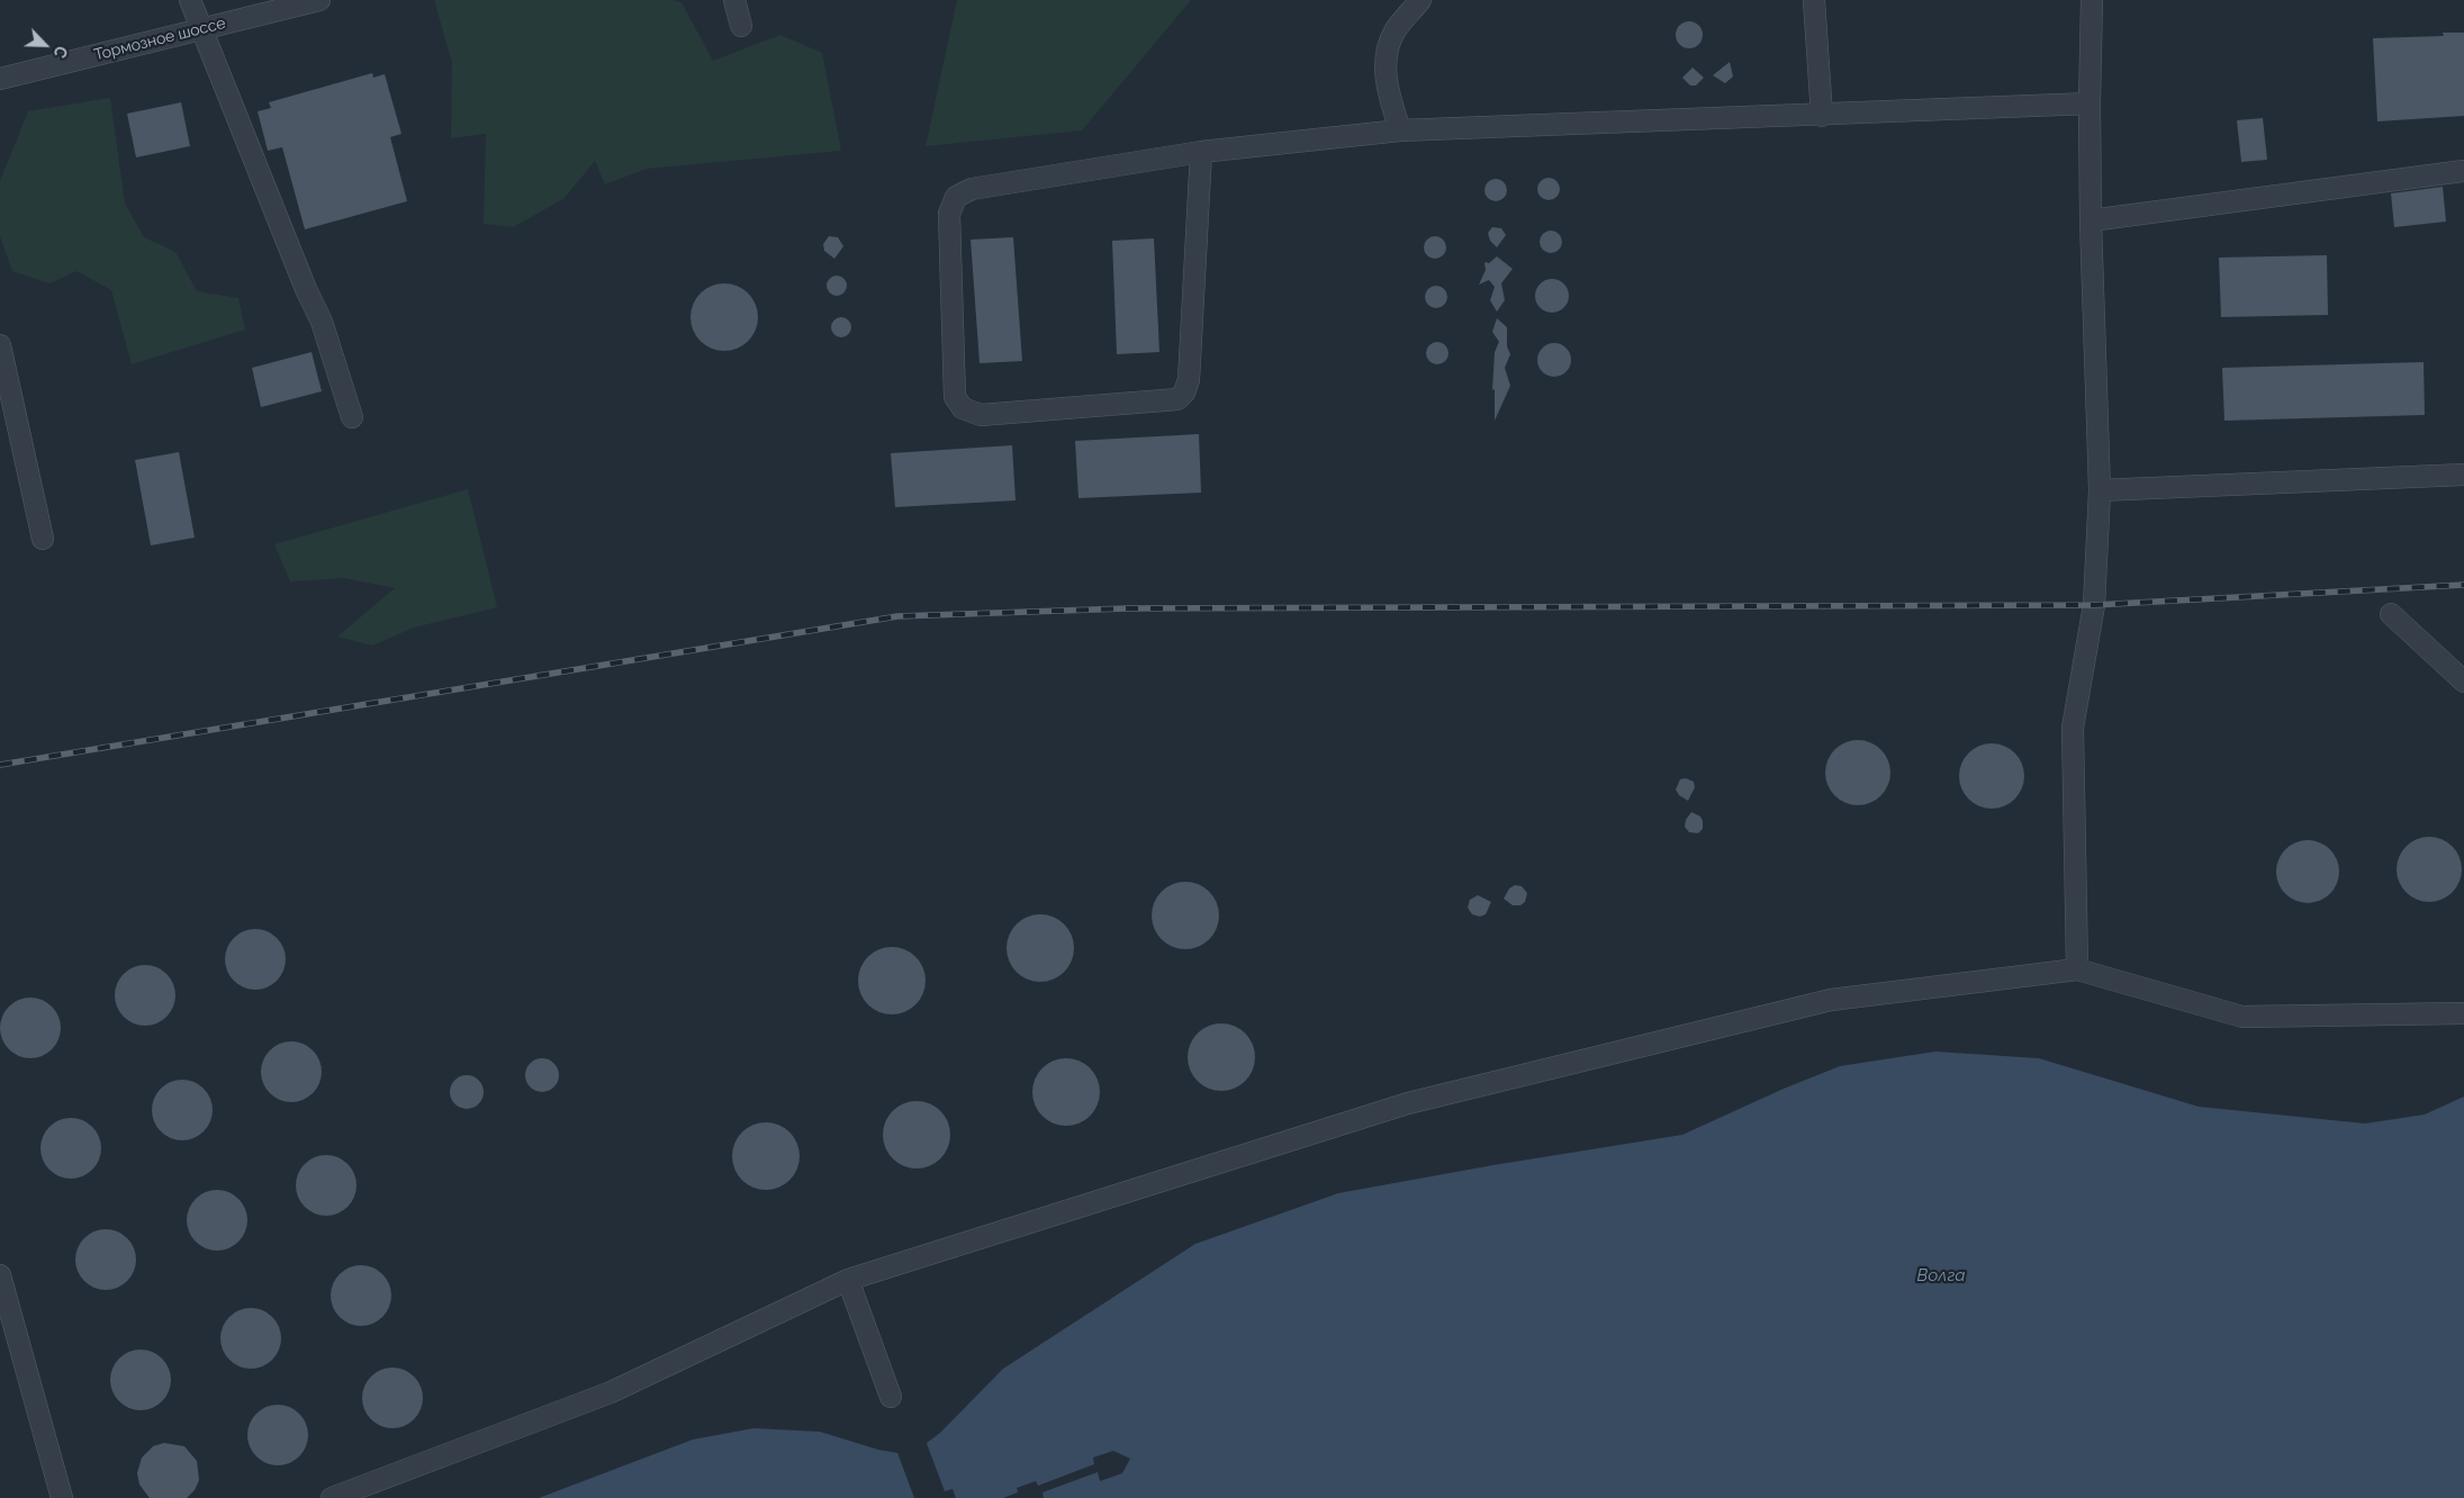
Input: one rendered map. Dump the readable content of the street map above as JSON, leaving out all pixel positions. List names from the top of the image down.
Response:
{
  "streets": {
    "street": ["Тормозное шоссе"]
  },
  "water": ["Волга"],
  "north": "bottom right"
}
